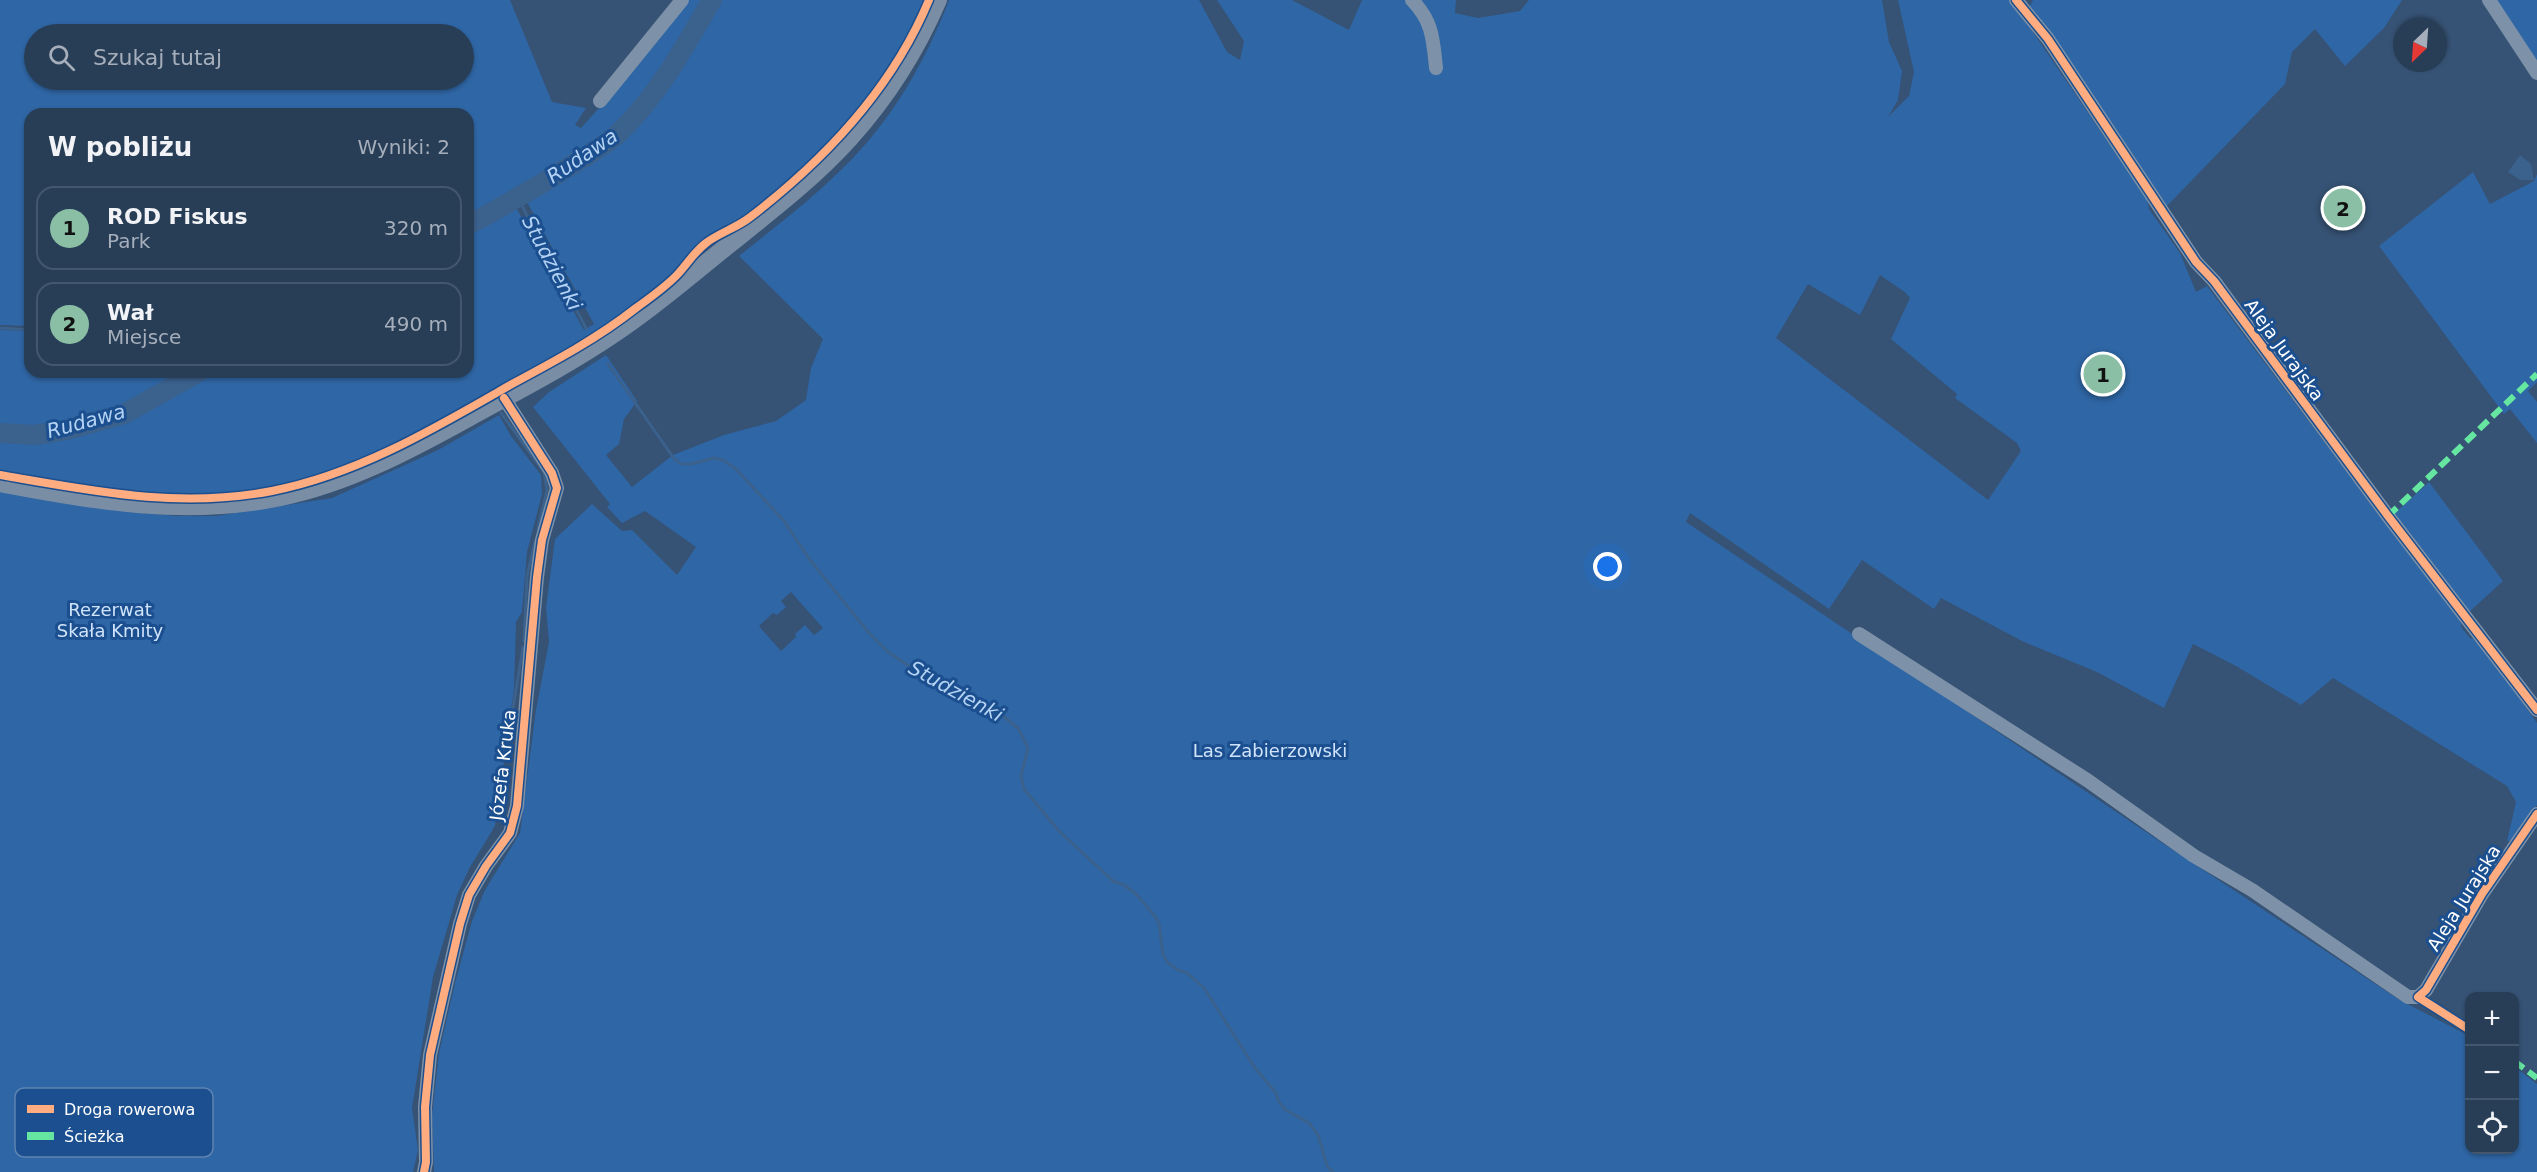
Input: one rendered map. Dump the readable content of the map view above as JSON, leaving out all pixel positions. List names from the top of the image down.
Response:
{
  "streets": {
    "street": ["Aleja Jurajska", "Józefa Kruka"]
  },
  "water": ["Rudawa", "Studzienki"],
  "parks": ["Rezerwat Skała Kmity", "Las Zabierzowski"],
  "legend": ["Droga rowerowa", "Ścieżka"],
  "north": "bottom left",
  "page": {
    "search": "Szukaj tutaj",
    "heading": ["W pobliżu", "Wyniki: 2"],
    "pins": ["2", "1"],
    "list": [
      {
        "mark": "1",
        "name": "ROD Fiskus",
        "note": "Park",
        "value": "320 m"
      },
      {
        "mark": "2",
        "name": "Wał",
        "note": "Miejsce",
        "value": "490 m"
      }
    ],
    "map_buttons": ["+", "−"]
  }
}
